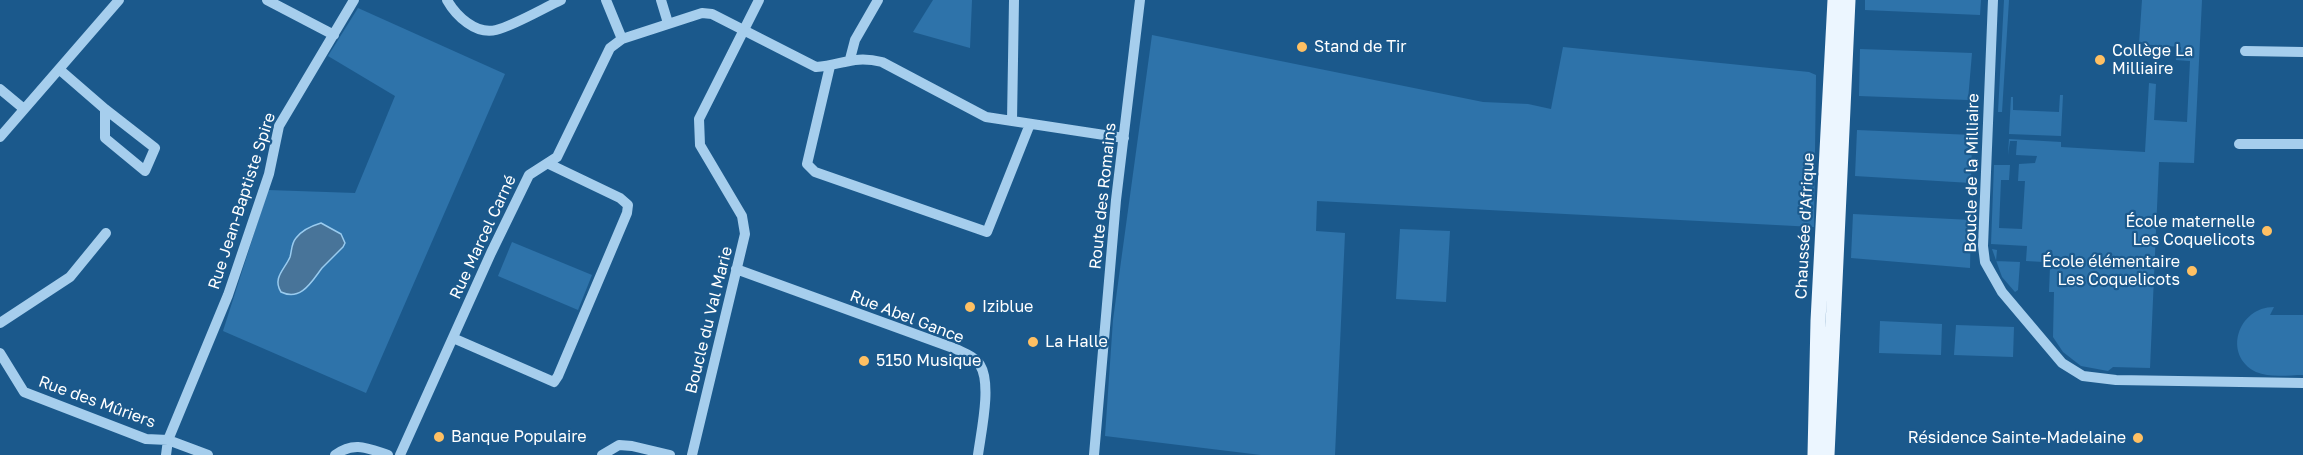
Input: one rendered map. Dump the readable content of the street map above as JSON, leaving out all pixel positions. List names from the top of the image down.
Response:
{
  "streets": {
    "main road": ["Chaussée d'Afrique"],
    "street": [
      "Boucle de la Milliaire",
      "Route des Romains",
      "Rue Jean-Baptiste Spire",
      "Rue Marcel Carné",
      "Rue Abel Gance",
      "Boucle du Val Marie",
      "Rue des Mûriers"
    ]
  },
  "crossings": [
    ["Rue Jean-Baptiste Spire", "Rue des Mûriers"],
    ["Rue Abel Gance", "Boucle du Val Marie"]
  ],
  "places": [
    "Stand de Tir",
    "Collège La Milliaire",
    "École maternelle Les Coquelicots",
    "École élémentaire Les Coquelicots",
    "Iziblue",
    "La Halle",
    "5150 Musique",
    "Banque Populaire",
    "Résidence Sainte-Madelaine"
  ]
}
